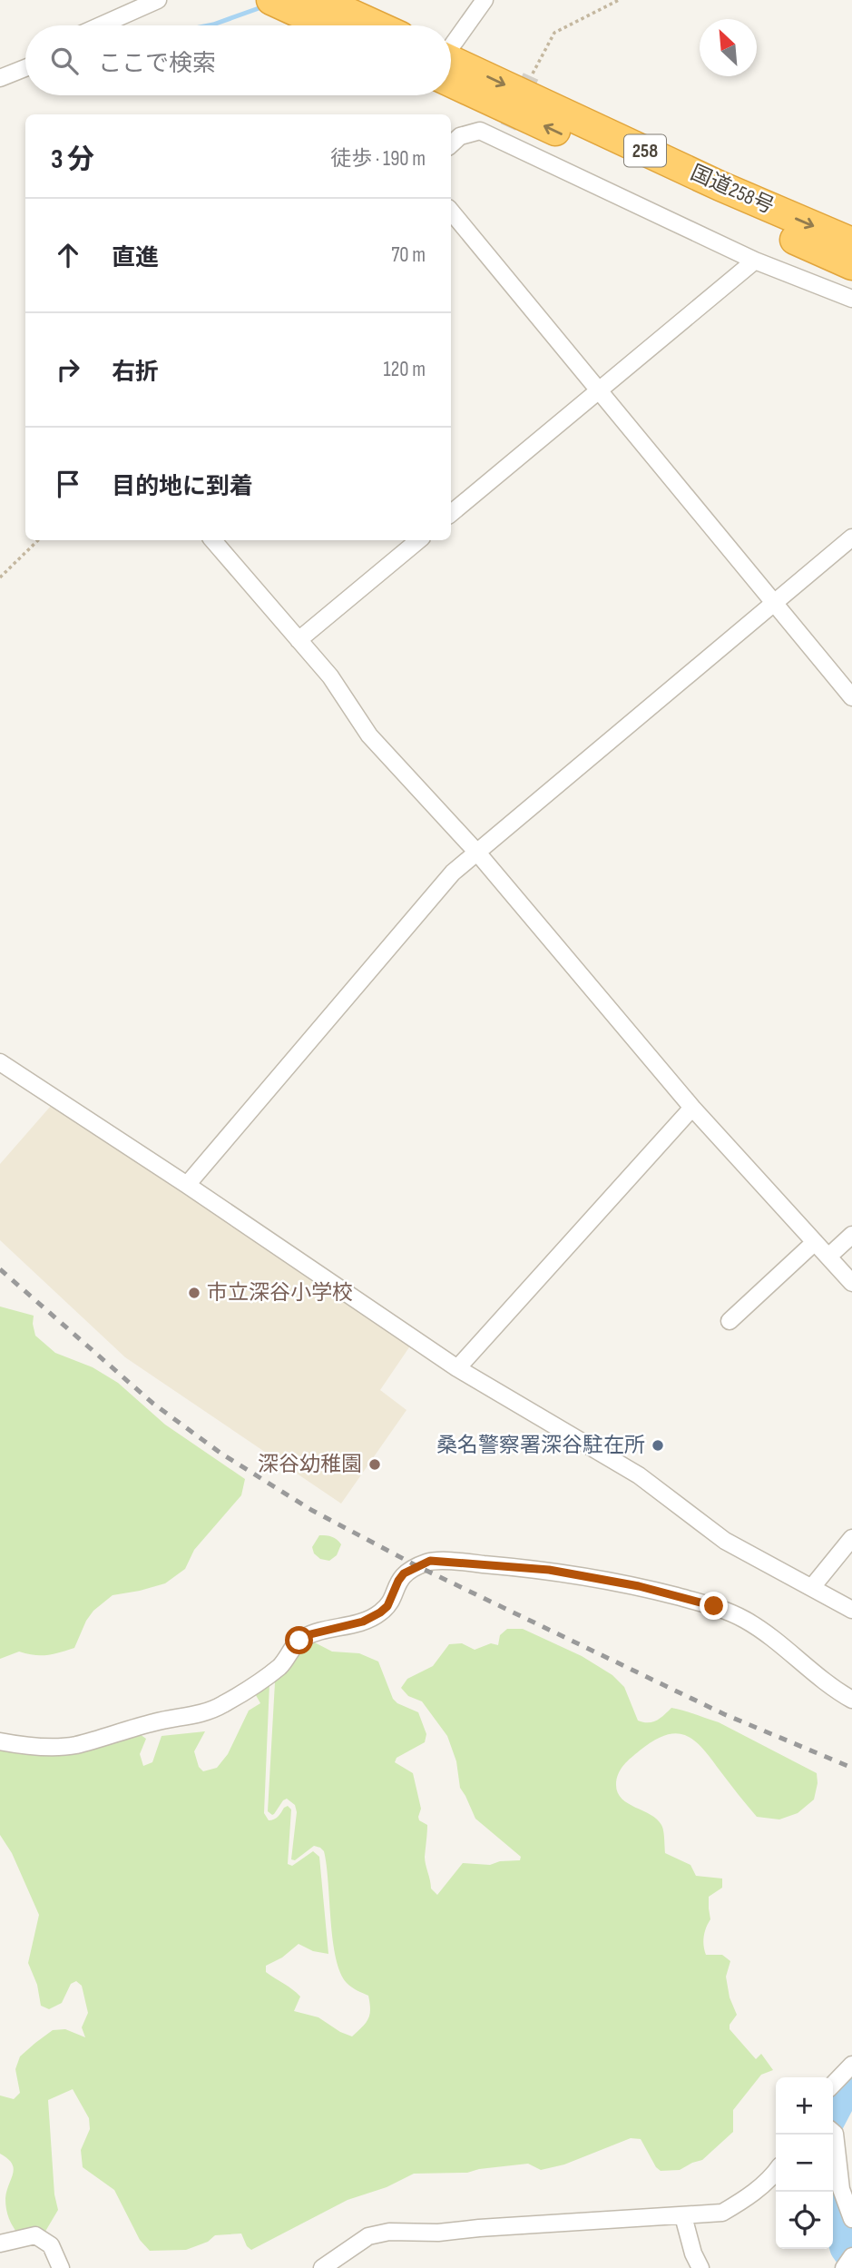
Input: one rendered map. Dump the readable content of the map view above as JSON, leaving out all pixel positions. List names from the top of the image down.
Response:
{
  "streets": {
    "highway": ["258", "国道258号"]
  },
  "places": ["市立深谷小学校", "桑名警察署深谷駐在所", "深谷幼稚園"],
  "north": "top left",
  "page": {
    "search": "ここで検索",
    "heading": ["3 分", "徒歩 · 190 m"],
    "list": [
      ["直進", "70 m"],
      ["右折", "120 m"],
      "目的地に到着"
    ],
    "map_buttons": ["+", "−"]
  }
}
